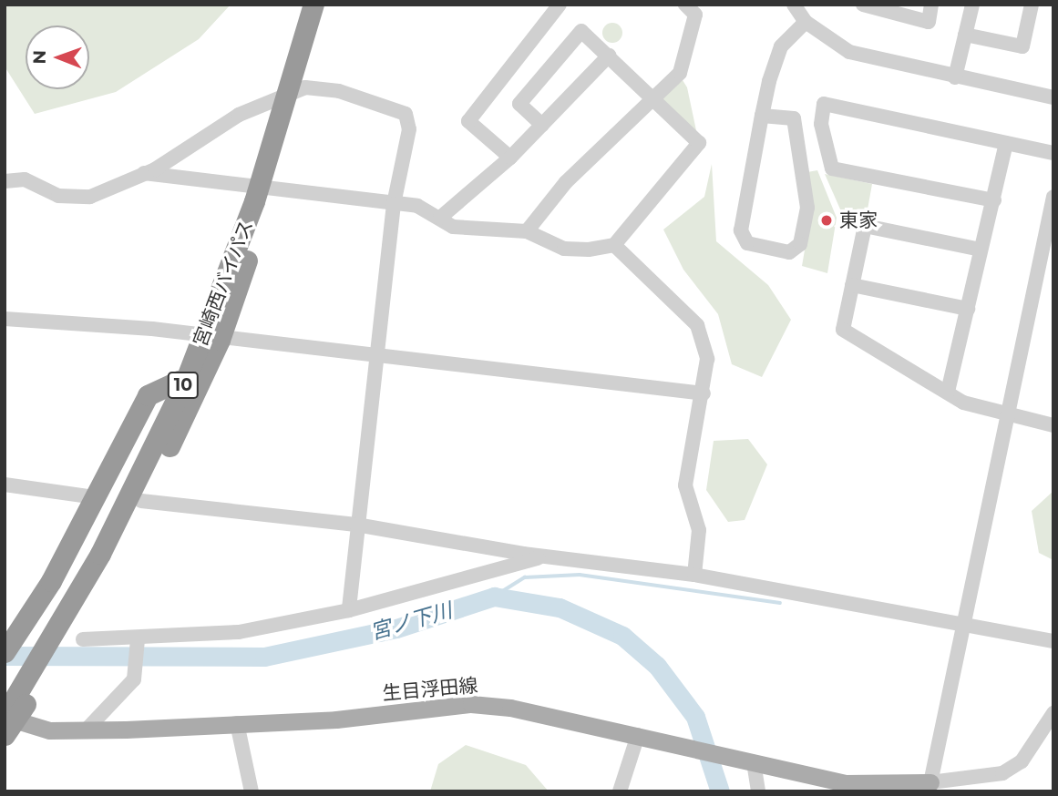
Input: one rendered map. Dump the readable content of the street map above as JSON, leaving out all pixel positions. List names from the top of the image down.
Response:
{
  "streets": {
    "highway": ["宮崎西バイパス", "10"],
    "main road": ["生目浮田線"]
  },
  "crossings": [
    ["宮崎西バイパス", "生目浮田線"]
  ],
  "water": ["宮ノ下川"],
  "places": ["東家"],
  "north": "left"
}
